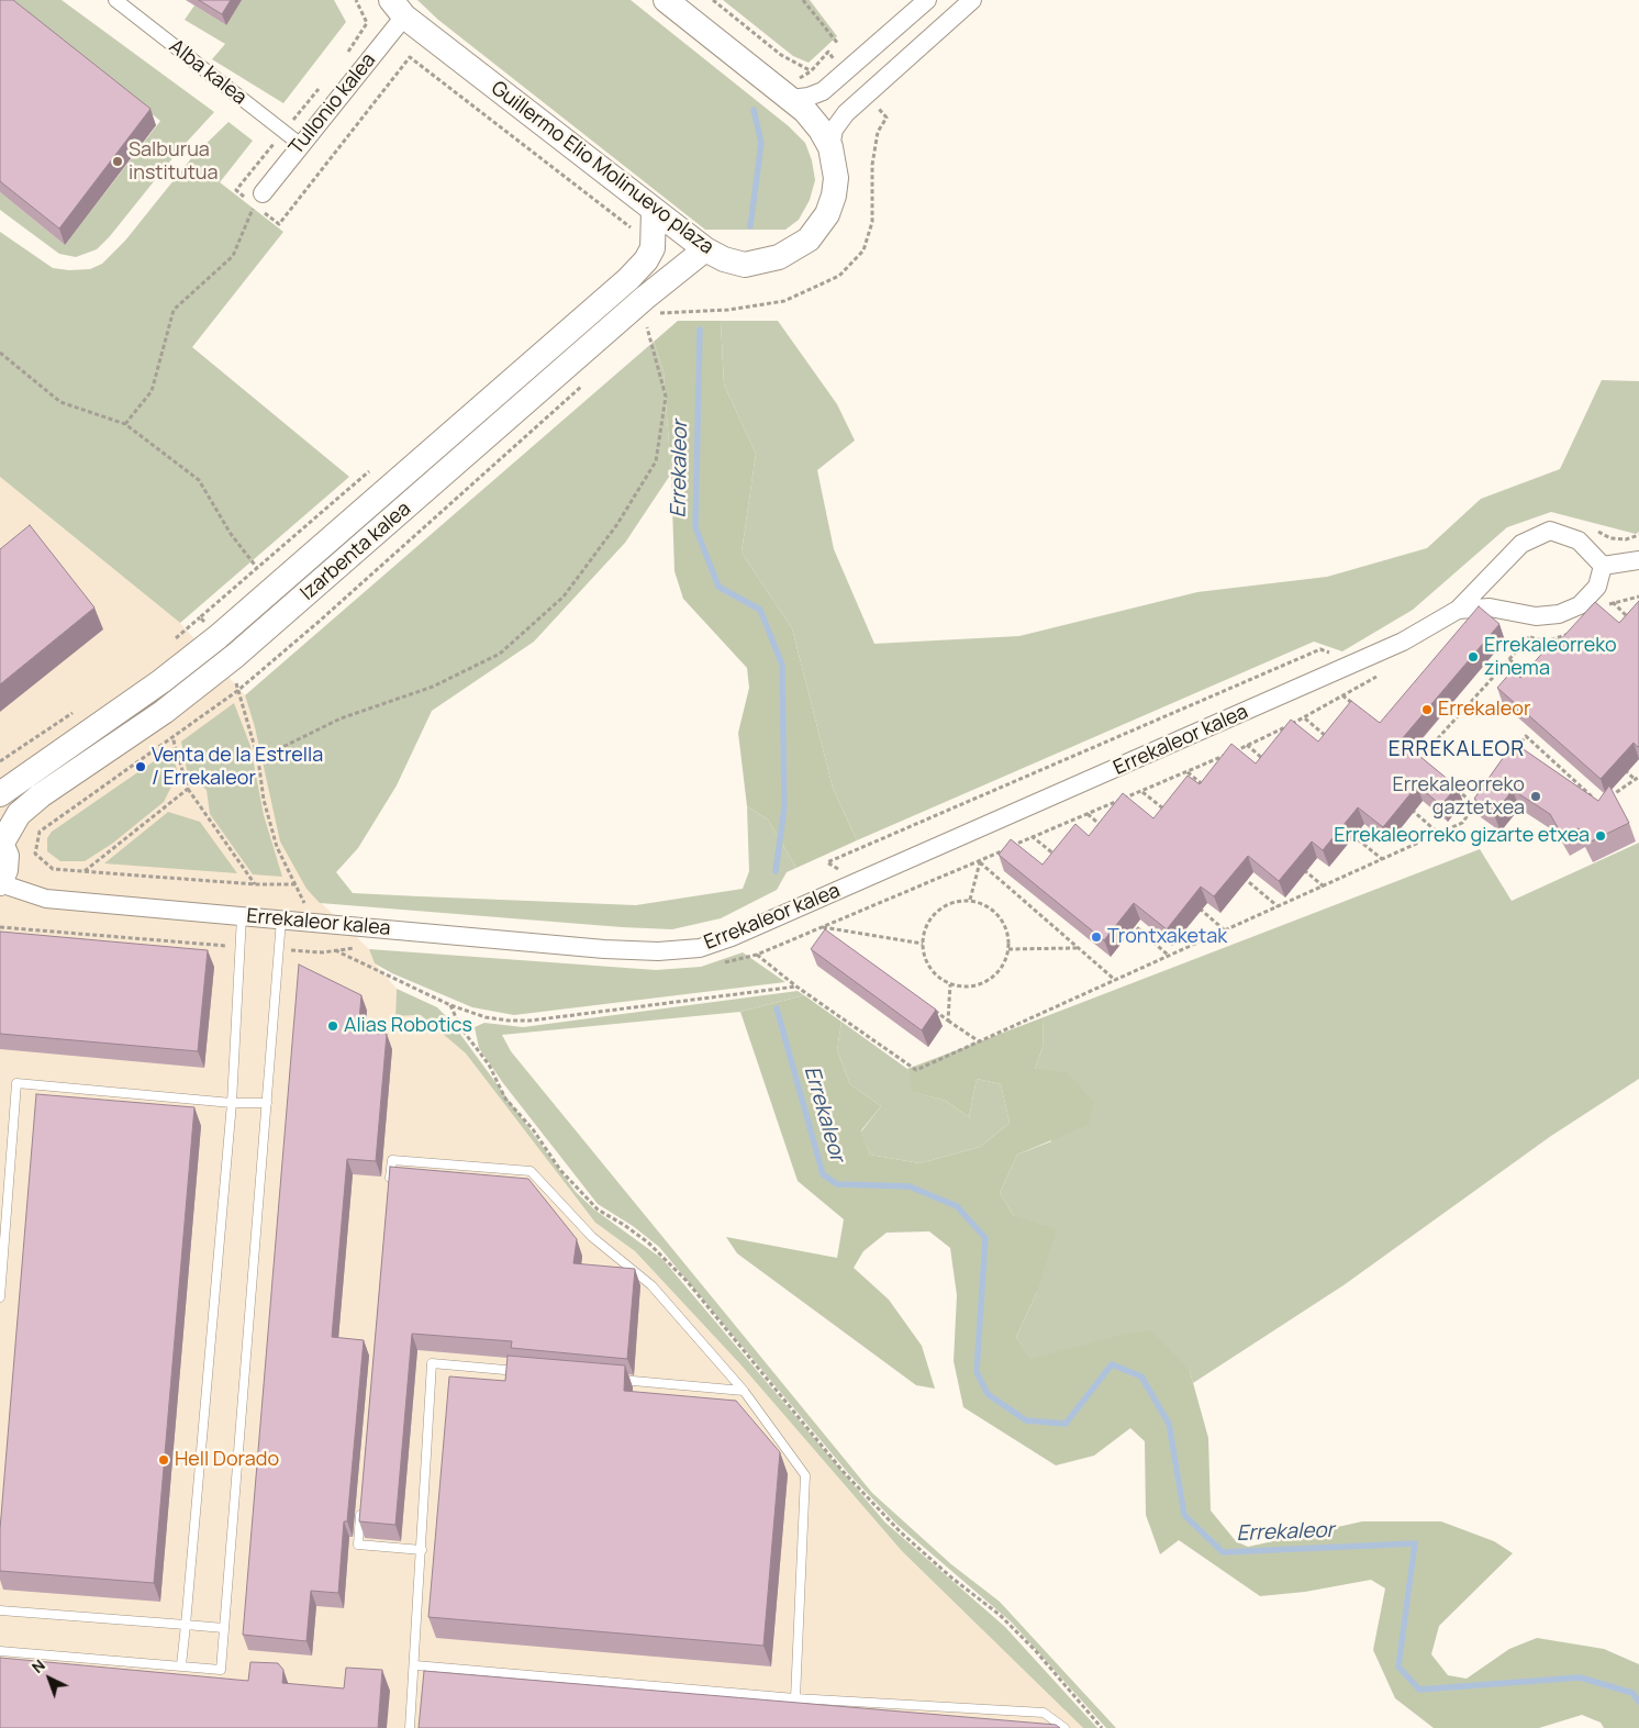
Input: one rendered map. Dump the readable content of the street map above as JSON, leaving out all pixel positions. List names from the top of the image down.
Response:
{
  "streets": {
    "main road": ["Guillermo Elio Molinuevo plaza", "Izarbenta kalea"],
    "street": ["Alba kalea", "Tullonio kalea", "Errekaleor kalea"]
  },
  "crossings": [
    ["Alba kalea", "Tullonio kalea"],
    ["Tullonio kalea", "Guillermo Elio Molinuevo plaza"],
    ["Guillermo Elio Molinuevo plaza", "Izarbenta kalea"]
  ],
  "districts": ["ERREKALEOR"],
  "water": ["Errekaleor"],
  "places": [
    "Salburua institutua",
    "Errekaleorreko zinema",
    "Errekaleor",
    "Venta de la Estrella / Errekaleor",
    "Errekaleorreko gaztetxea",
    "Errekaleorreko gizarte etxea",
    "Trontxaketak",
    "Alias Robotics",
    "Hell Dorado"
  ],
  "north": "top left"
}
